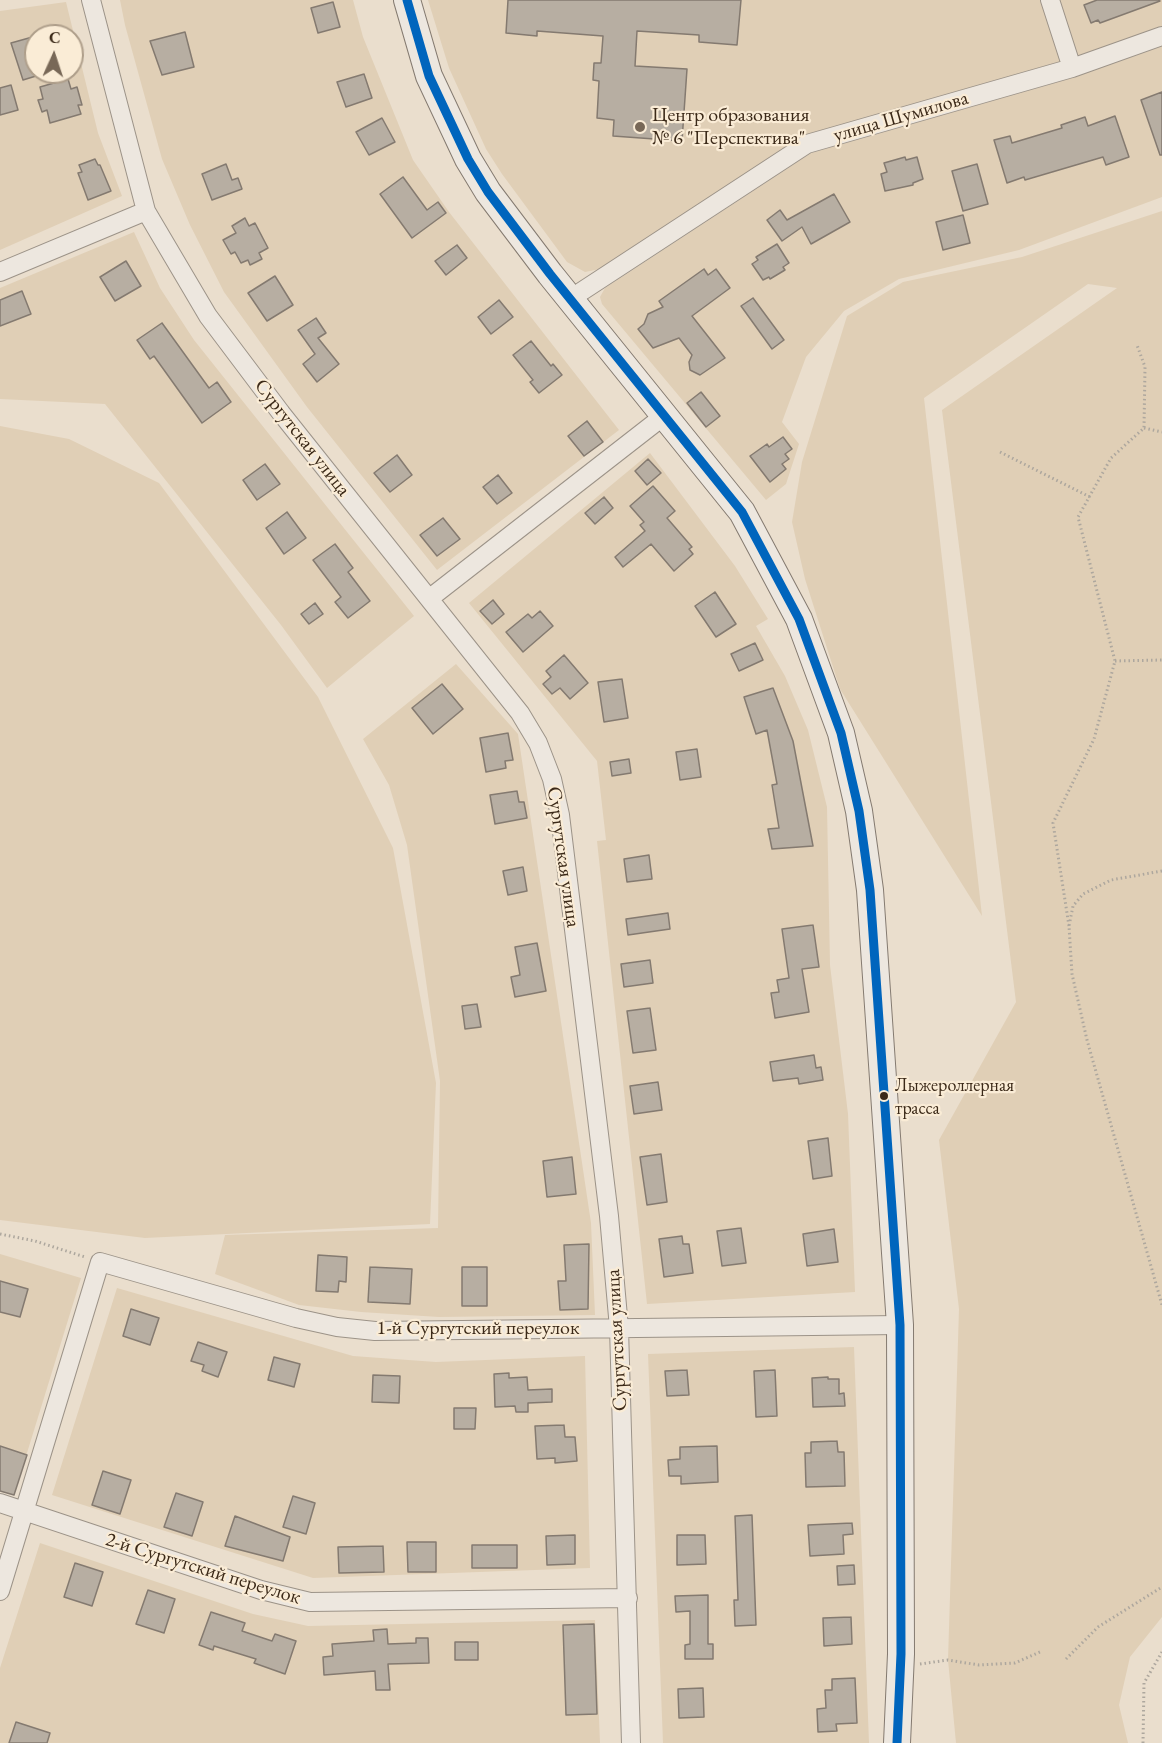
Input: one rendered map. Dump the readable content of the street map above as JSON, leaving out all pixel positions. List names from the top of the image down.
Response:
{
  "streets": {
    "street": [
      "улица Шумилова",
      "Сургутская улица",
      "1-й Сургутский переулок",
      "2-й Сургутский переулок"
    ]
  },
  "crossings": [
    ["Сургутская улица", "1-й Сургутский переулок"],
    ["Сургутская улица", "2-й Сургутский переулок"]
  ],
  "places": ["Центр образования № 6 \"Перспектива\"", "Лыжероллерная трасса"],
  "north": "top"
}
